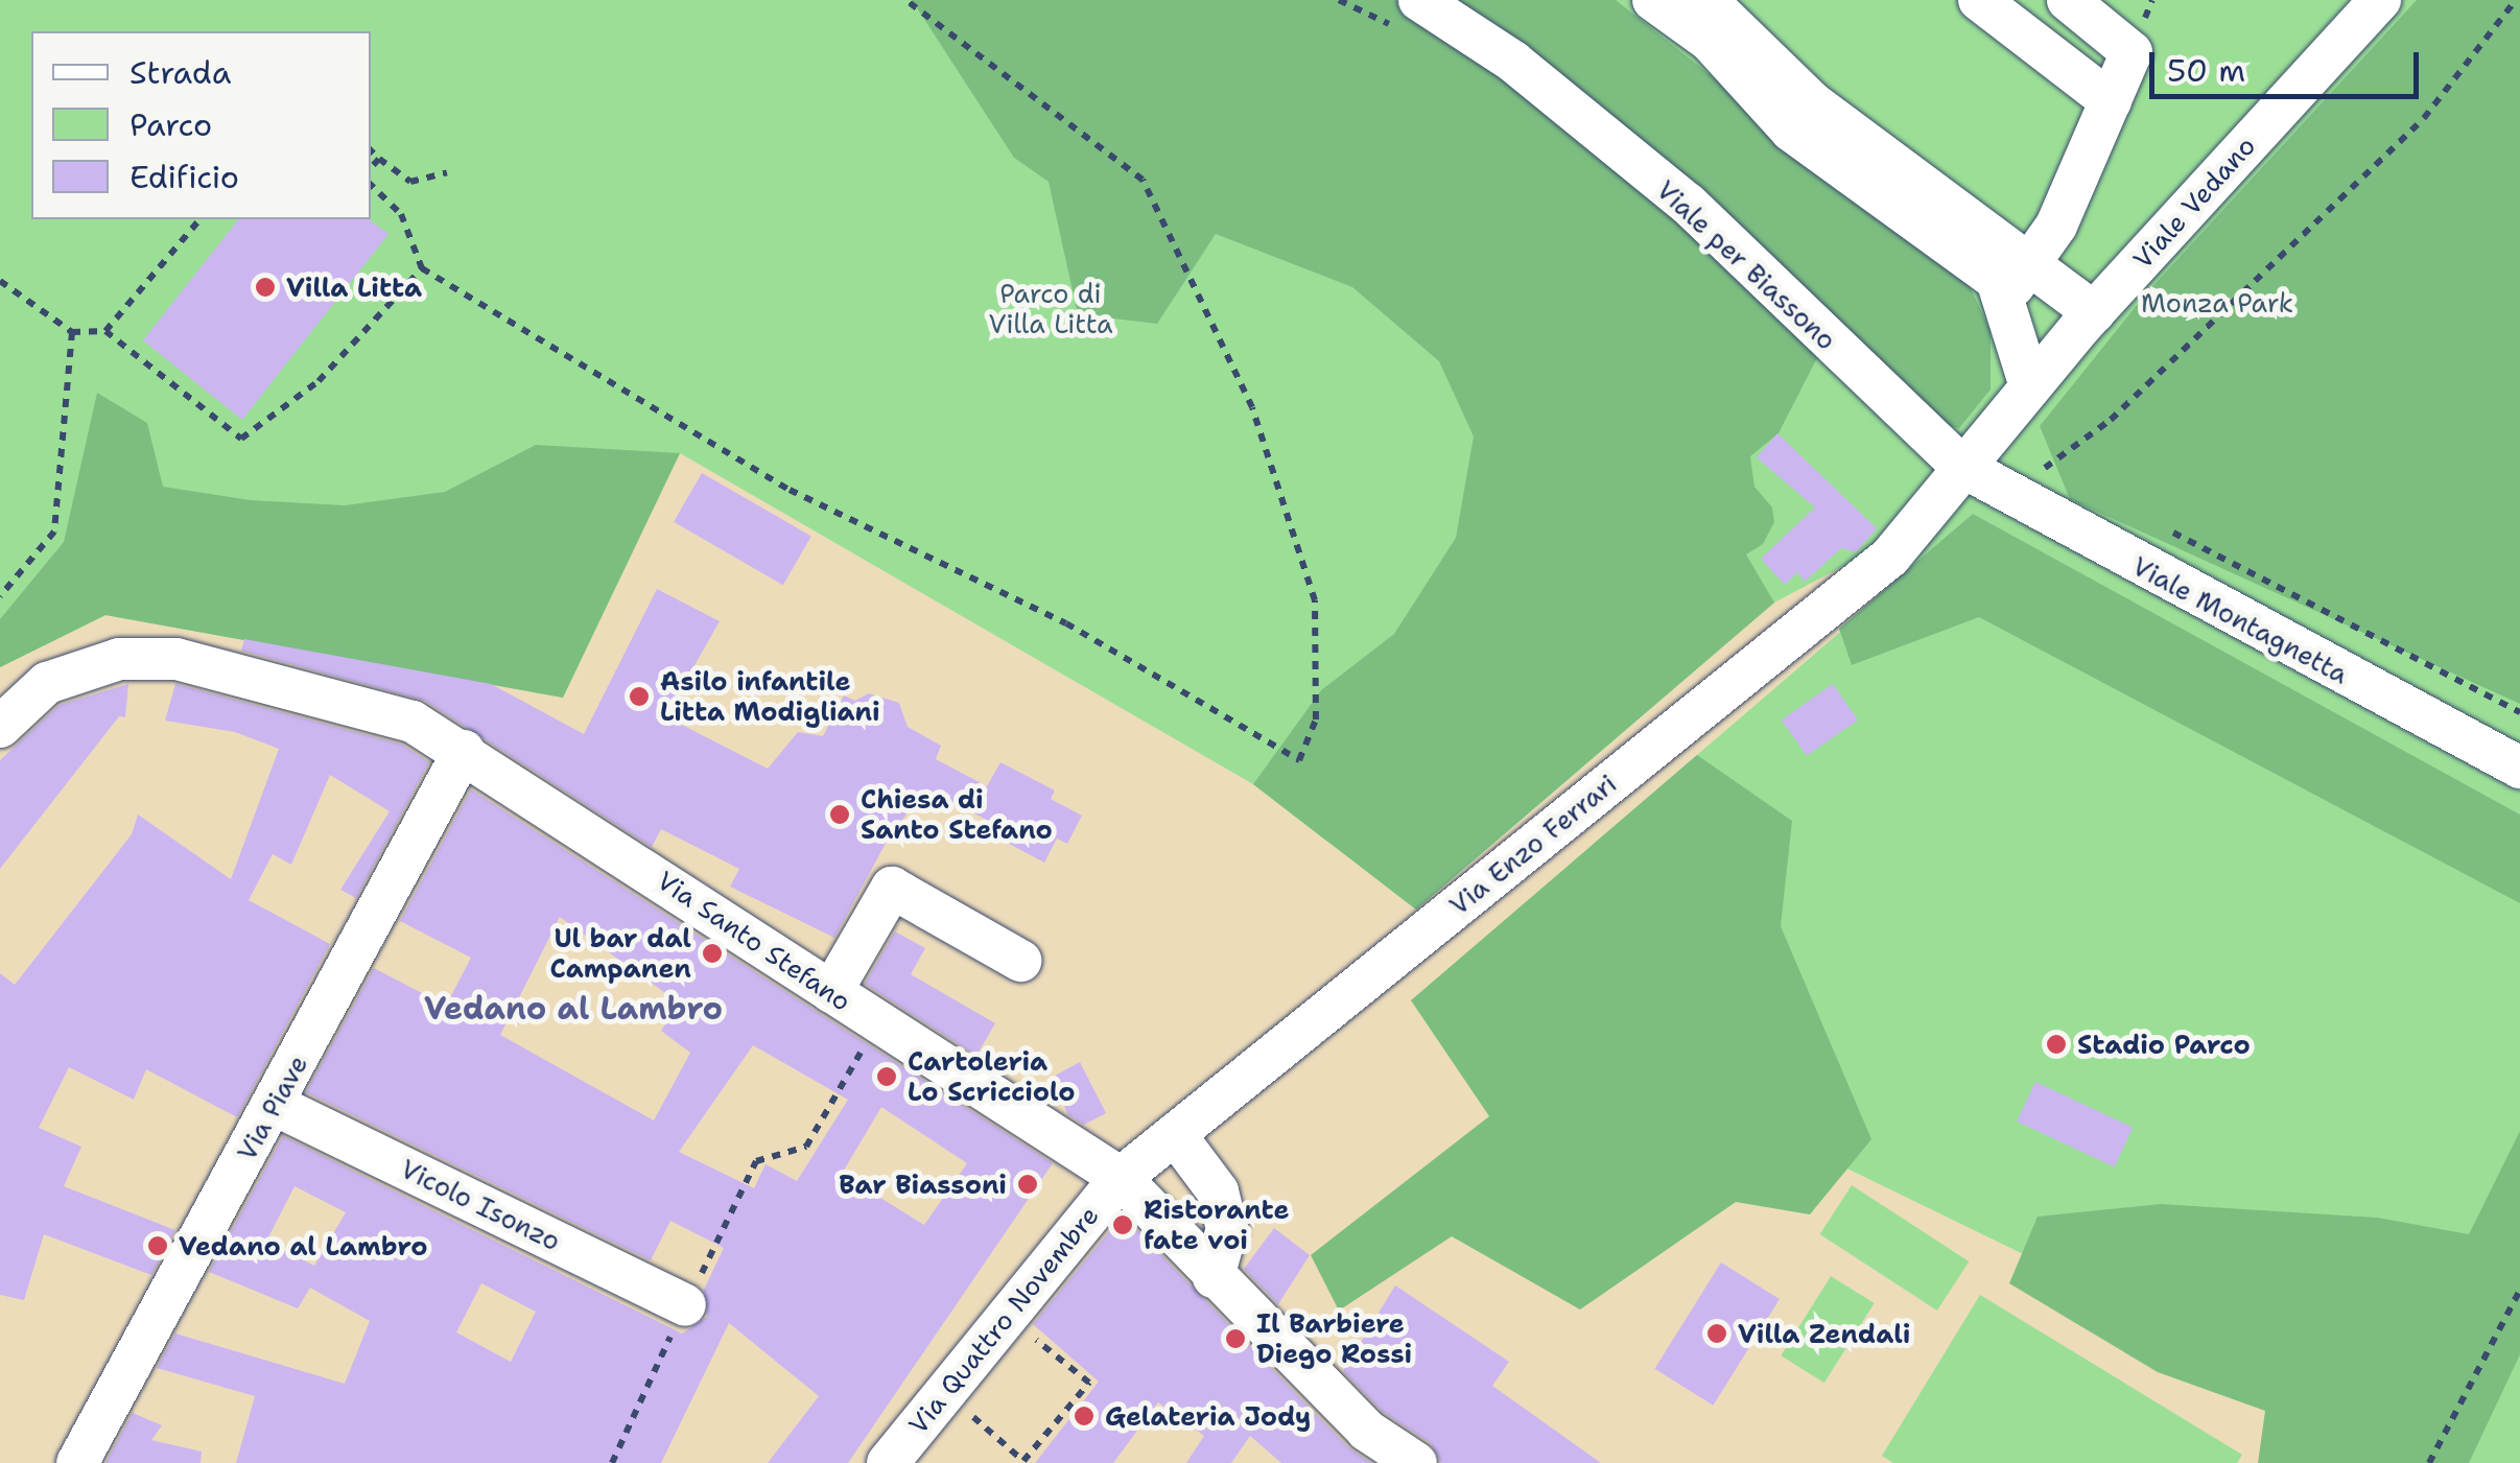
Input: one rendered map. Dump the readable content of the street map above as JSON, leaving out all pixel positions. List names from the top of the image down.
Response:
{
  "streets": {
    "street": [
      "Viale Vedano",
      "Viale per Biassono",
      "Viale Montagnetta",
      "Via Enzo Ferrari",
      "Via Santo Stefano",
      "Via Piave",
      "Vicolo Isonzo",
      "Via Quattro Novembre"
    ]
  },
  "crossings": [
    ["Viale Vedano", "Viale per Biassono"],
    ["Viale Vedano", "Viale Montagnetta"],
    ["Viale Vedano", "Via Enzo Ferrari"],
    ["Viale per Biassono", "Viale Montagnetta"],
    ["Viale per Biassono", "Via Enzo Ferrari"],
    ["Viale Montagnetta", "Via Enzo Ferrari"],
    ["Via Enzo Ferrari", "Via Santo Stefano"],
    ["Via Enzo Ferrari", "Via Quattro Novembre"],
    ["Via Santo Stefano", "Via Piave"],
    ["Via Santo Stefano", "Via Quattro Novembre"],
    ["Via Piave", "Vicolo Isonzo"]
  ],
  "districts": ["Vedano al Lambro"],
  "parks": ["Parco di Villa Litta", "Monza Park"],
  "places": [
    "Villa Litta",
    "Asilo infantile Litta Modigliani",
    "Chiesa di Santo Stefano",
    "Ul bar dal Campanen",
    "Stadio Parco",
    "Cartoleria Lo Scricciolo",
    "Bar Biassoni",
    "Ristorante fate voi",
    "Vedano al Lambro",
    "Villa Zendali",
    "Il Barbiere Diego Rossi",
    "Gelateria Jody"
  ],
  "legend": ["Strada", "Parco", "Edificio"],
  "scale_bar": "50 m"
}
